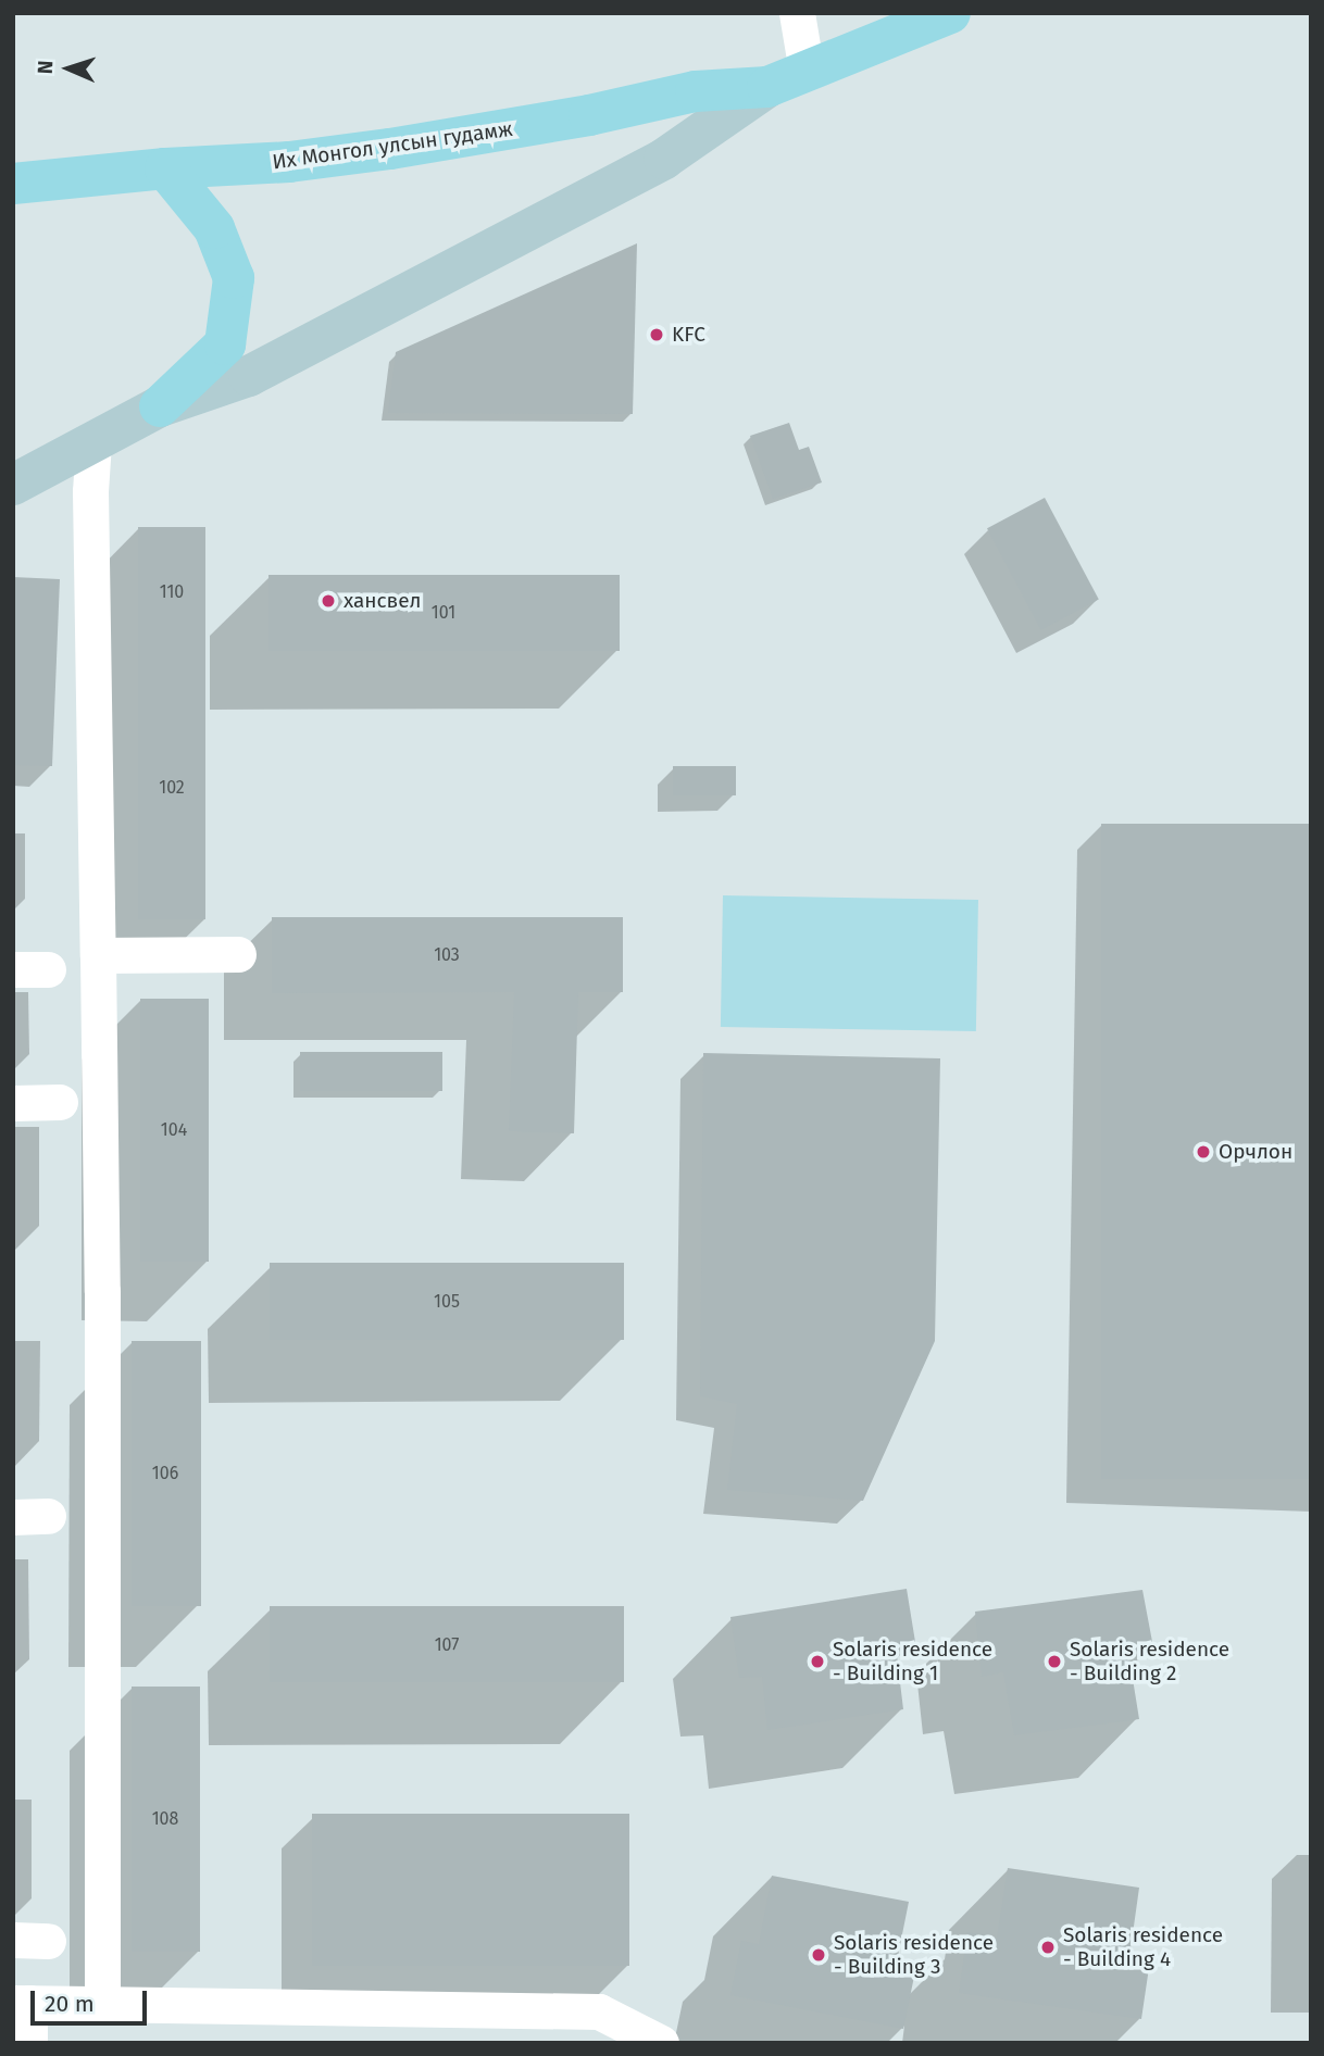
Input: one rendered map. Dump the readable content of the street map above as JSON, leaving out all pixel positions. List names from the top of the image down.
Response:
{
  "streets": {
    "main road": ["Их Монгол улсын гудамж"]
  },
  "places": [
    "KFC",
    "хансвел",
    "Орчлон",
    "Solaris residence - Building 1",
    "Solaris residence - Building 2",
    "Solaris residence - Building 4",
    "Solaris residence - Building 3"
  ],
  "house_numbers": [
    "110",
    "101",
    "102",
    "103",
    "104",
    "105",
    "106",
    "107",
    "108"
  ],
  "scale_bar": "20 m",
  "north": "left"
}
